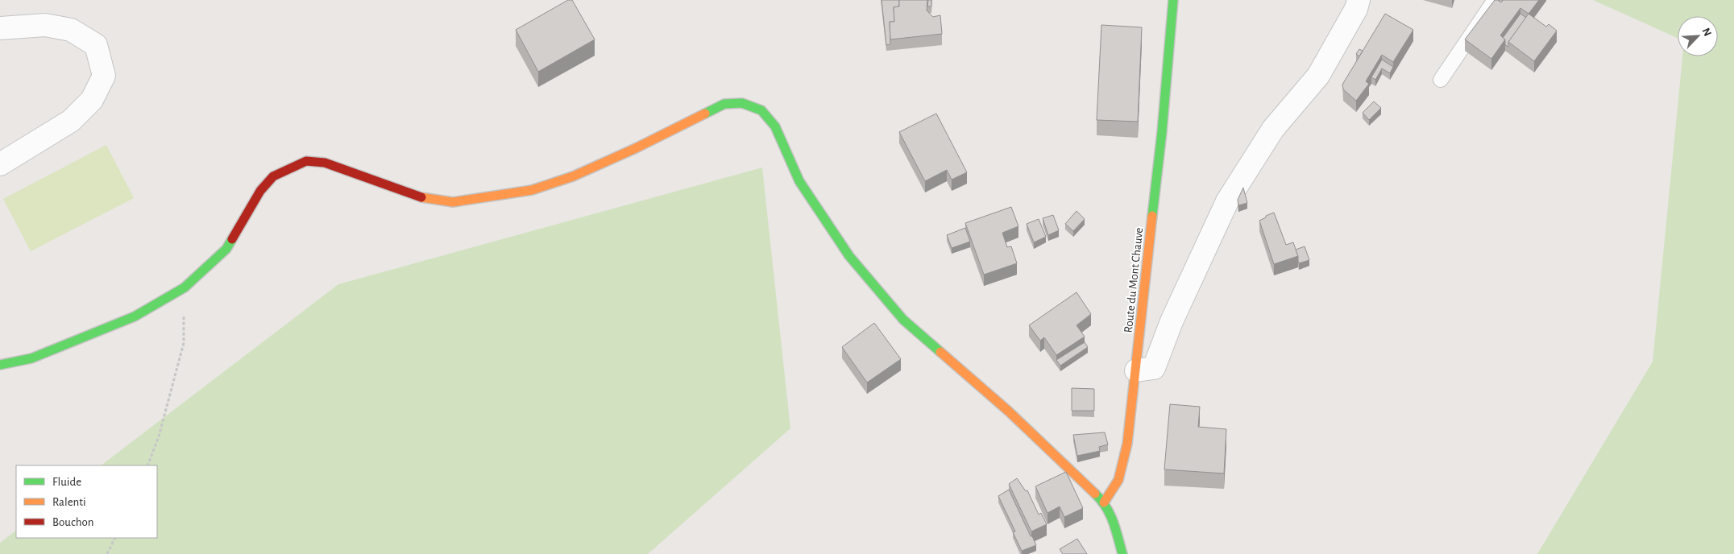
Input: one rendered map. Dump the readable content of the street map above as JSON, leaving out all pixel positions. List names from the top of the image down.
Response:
{
  "streets": {
    "street": ["Route du Mont Chauve"]
  },
  "legend": ["Fluide", "Ralenti", "Bouchon"],
  "north": "top right"
}
